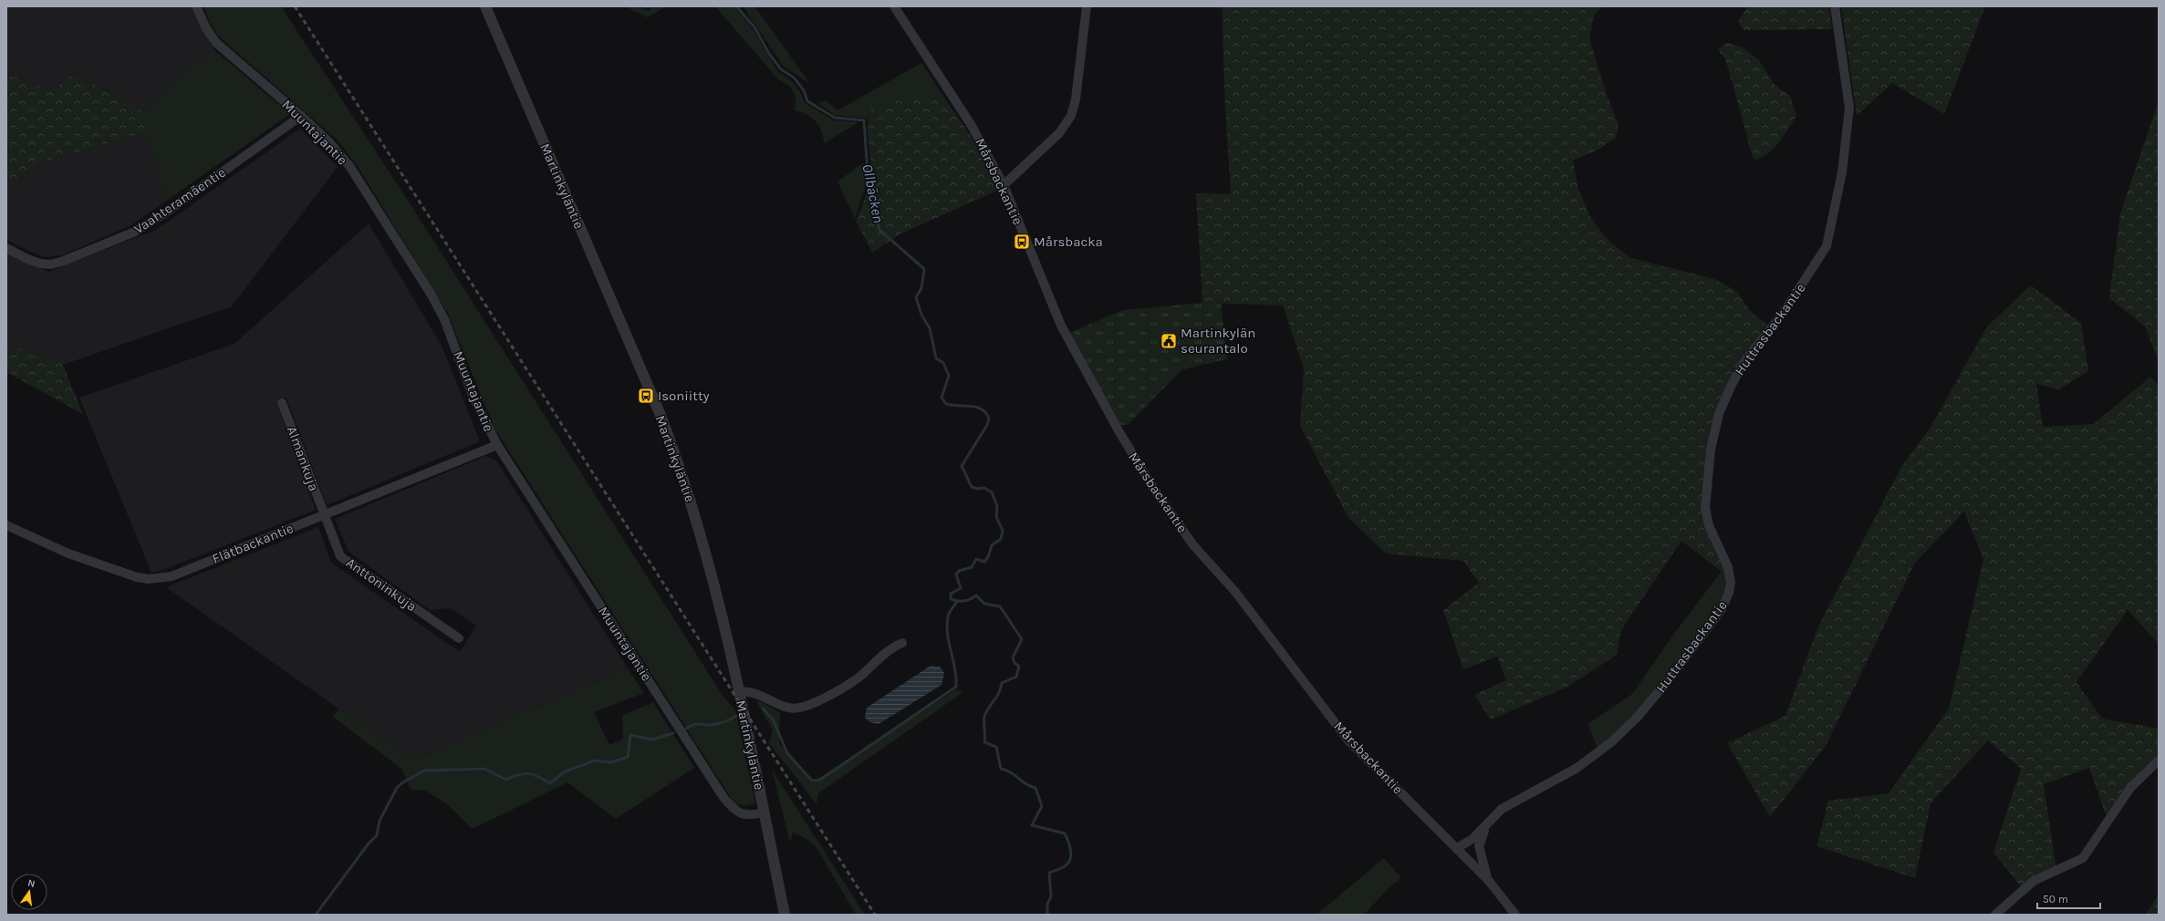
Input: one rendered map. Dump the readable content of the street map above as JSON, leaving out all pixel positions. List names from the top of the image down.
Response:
{
  "streets": {
    "street": [
      "Muuntajantie",
      "Mårsbackantie",
      "Martinkyläntie",
      "Vaahteramäentie",
      "Huttrasbackantie",
      "Almankuja",
      "Flätbackantie",
      "Anttoninkuja"
    ]
  },
  "crossings": [
    ["Muuntajantie", "Martinkyläntie"],
    ["Muuntajantie", "Vaahteramäentie"],
    ["Muuntajantie", "Flätbackantie"],
    ["Mårsbackantie", "Huttrasbackantie"],
    ["Almankuja", "Flätbackantie"],
    ["Almankuja", "Anttoninkuja"],
    ["Flätbackantie", "Anttoninkuja"]
  ],
  "water": ["Ollbäcken"],
  "places": {
    "bus stop": ["Mårsbacka", "Isoniitty"],
    "public building": ["Martinkylän seurantalo"]
  },
  "scale_bar": "50 m",
  "north": "top"
}
